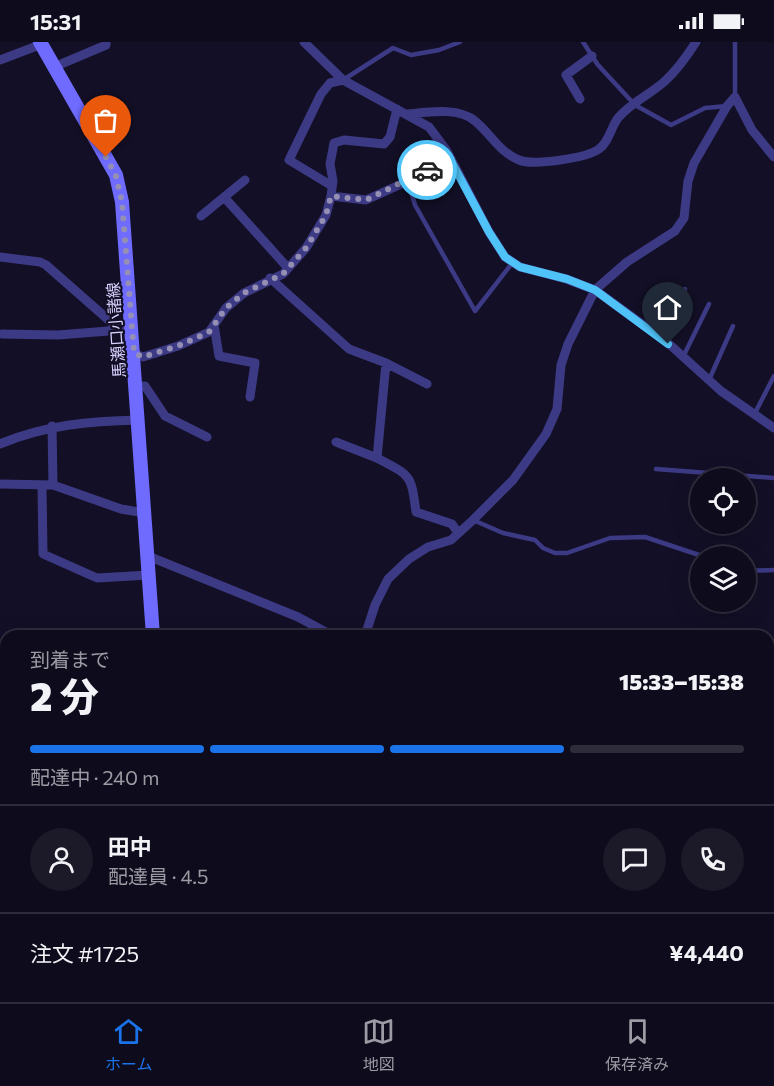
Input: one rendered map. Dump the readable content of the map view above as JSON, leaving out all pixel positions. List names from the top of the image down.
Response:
{
  "streets": {
    "main road": ["馬瀬口小諸線"]
  },
  "page": {
    "status": "15:31",
    "heading": ["2 分", "到着まで", "15:33–15:38"],
    "panel": [
      "田中",
      "配達員 · 4.5",
      "注文 #1725",
      "¥4,440"
    ],
    "bar": "配達中 · 240 m",
    "tabs": ["ホーム", "地図", "保存済み"]
  }
}
